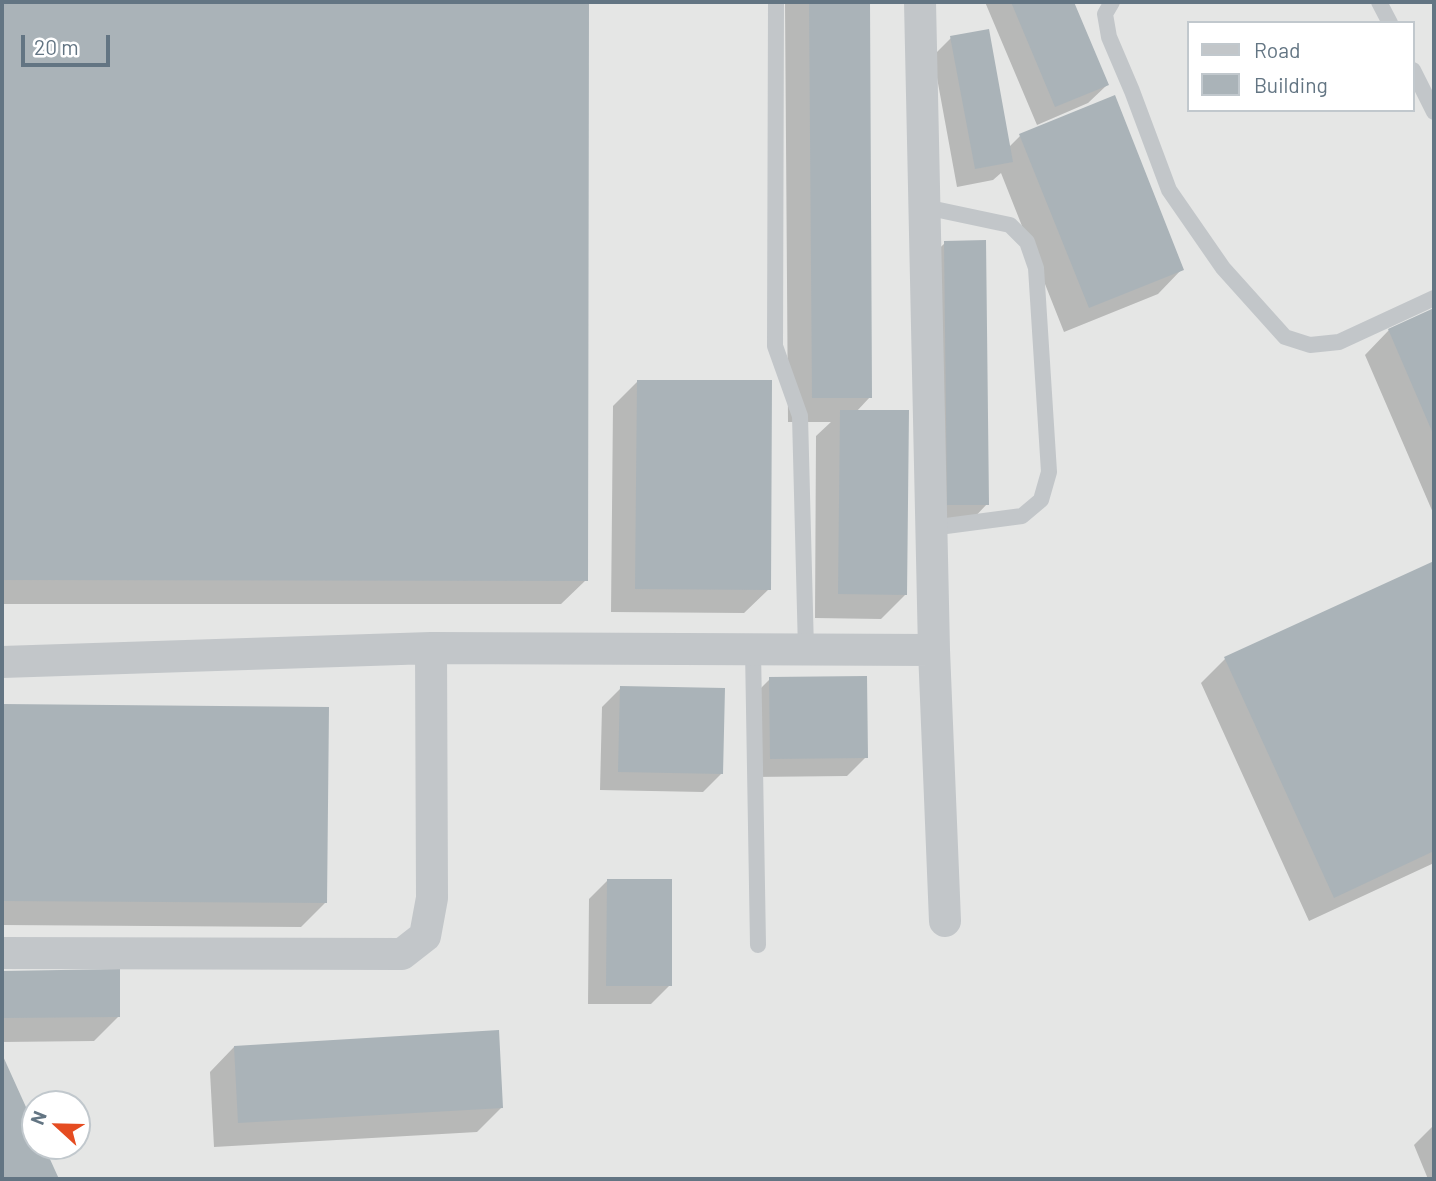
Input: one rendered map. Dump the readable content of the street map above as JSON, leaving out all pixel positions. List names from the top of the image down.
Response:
{
  "legend": ["Road", "Building"],
  "scale_bar": "20 m",
  "north": "left"
}
